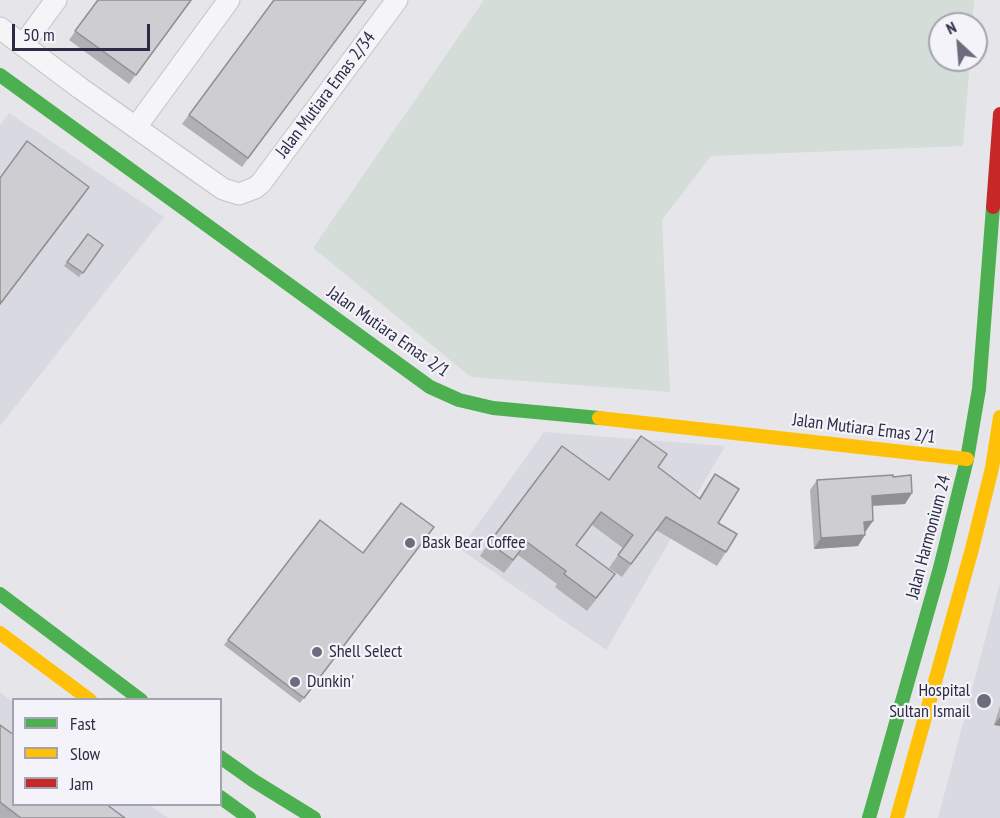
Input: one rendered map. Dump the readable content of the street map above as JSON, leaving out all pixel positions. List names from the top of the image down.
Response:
{
  "streets": {
    "street": ["Jalan Mutiara Emas 2/34", "Jalan Mutiara Emas 2/1", "Jalan Harmonium 24"]
  },
  "crossings": [
    ["Jalan Mutiara Emas 2/1", "Jalan Harmonium 24"]
  ],
  "places": [
    "Bask Bear Coffee",
    "Shell Select",
    "Dunkin'",
    "Hospital Sultan Ismail"
  ],
  "legend": ["Fast", "Slow", "Jam"],
  "scale_bar": "50 m",
  "north": "top left"
}
